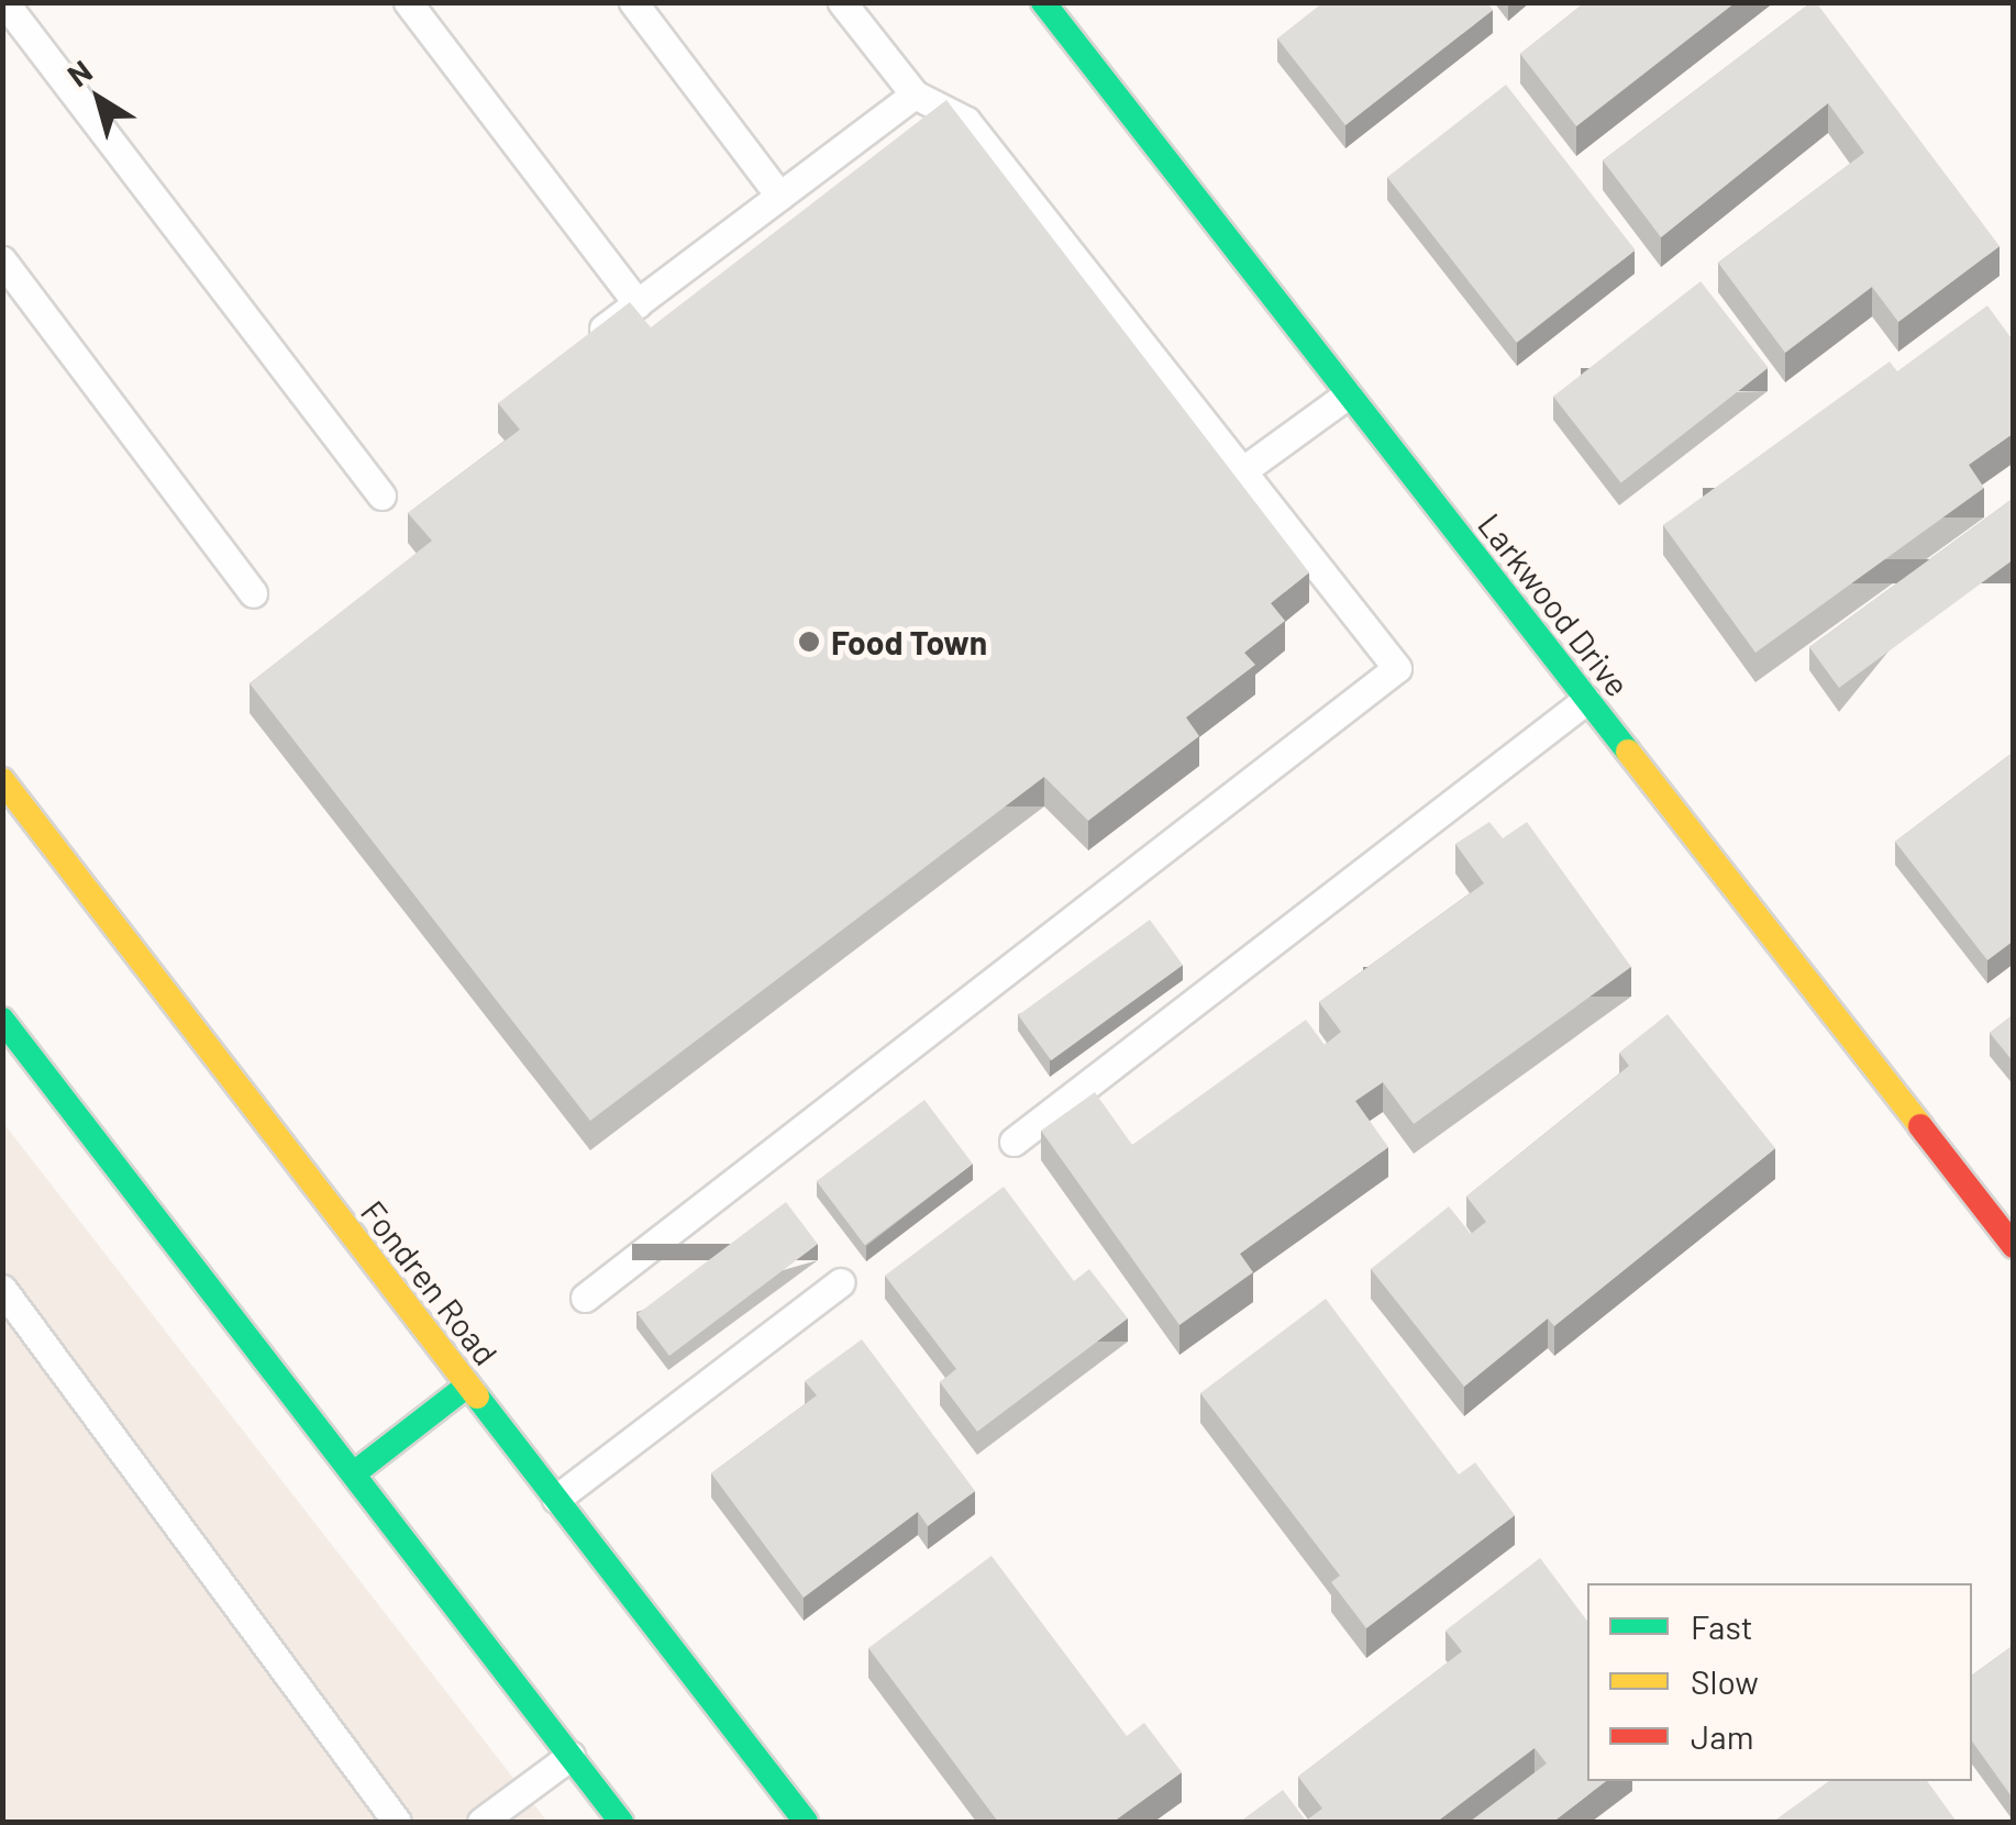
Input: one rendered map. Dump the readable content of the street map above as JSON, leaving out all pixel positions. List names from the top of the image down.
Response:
{
  "streets": {
    "main road": ["Larkwood Drive", "Fondren Road"]
  },
  "places": ["Food Town"],
  "legend": ["Fast", "Slow", "Jam"],
  "north": "top left"
}
